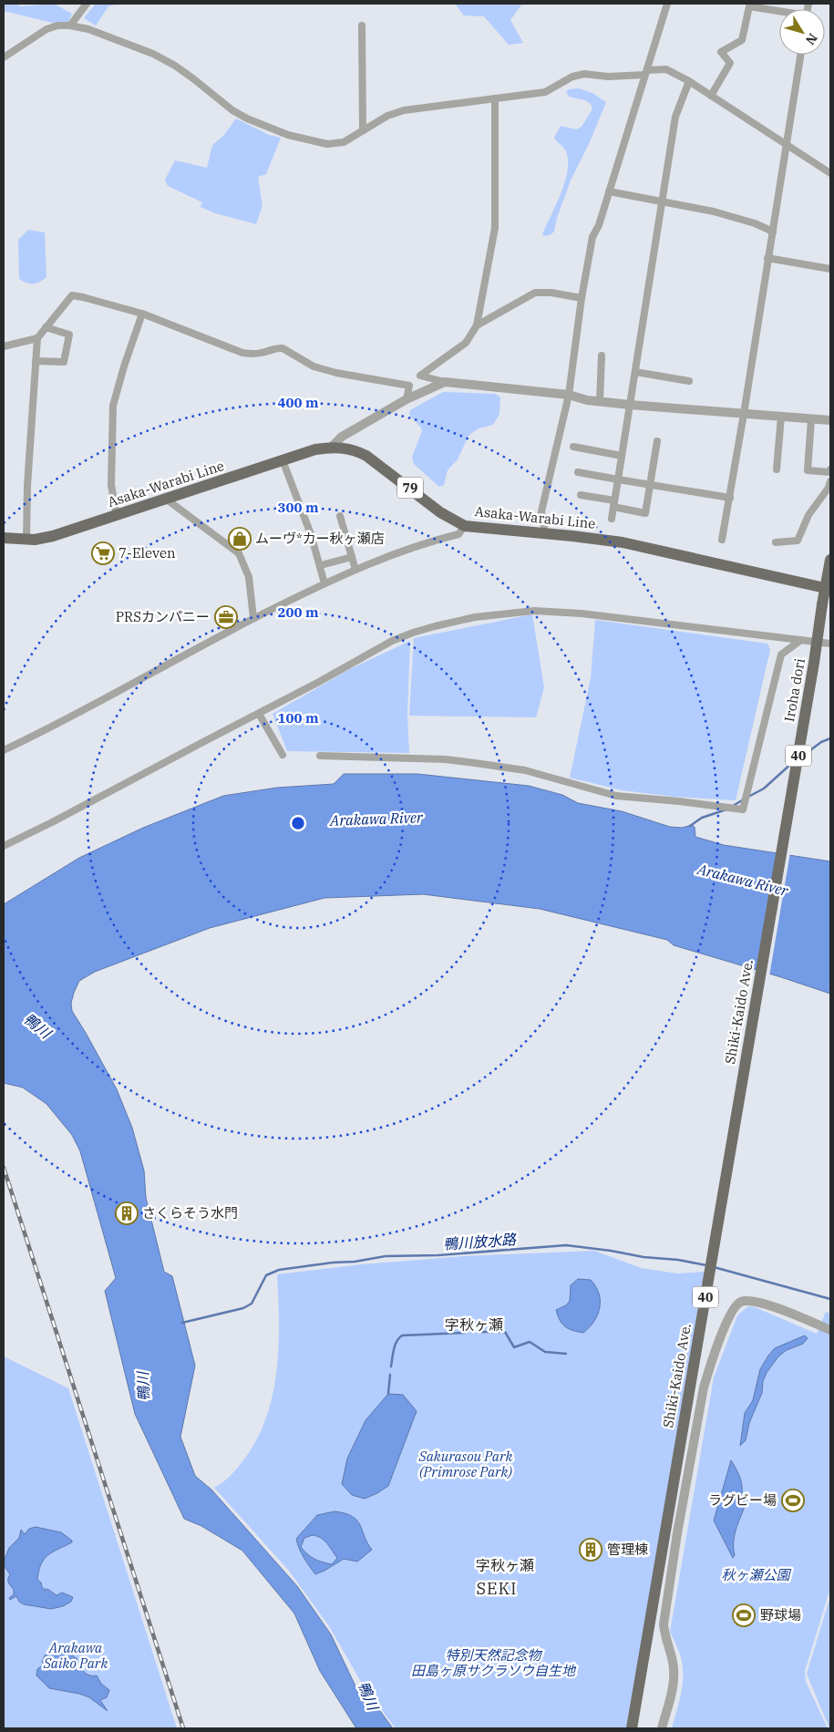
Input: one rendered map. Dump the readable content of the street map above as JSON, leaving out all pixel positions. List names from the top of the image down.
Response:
{
  "streets": {
    "main road": [
      "Asaka-Warabi Line",
      "79",
      "Iroha dori",
      "40",
      "Shiki-Kaido Ave."
    ]
  },
  "crossings": [
    ["Asaka-Warabi Line", "Iroha dori"],
    ["Iroha dori", "Shiki-Kaido Ave."]
  ],
  "districts": ["字秋ヶ瀬", "字秋ヶ瀬", "SEKI"],
  "water": ["Arakawa River", "鴨川", "鴨川放水路"],
  "parks": [
    "Sakurasou Park (Primrose Park)",
    "秋ヶ瀬公園",
    "Arakawa Saiko Park",
    "特別天然記念物 田島ヶ原サクラソウ自生地"
  ],
  "places": {
    "shop": ["ムーヴ*カー秋ヶ瀬店"],
    "supermarket": ["7-Eleven"],
    "office": ["PRSカンパニー"],
    "building": ["さくらそう水門", "管理棟"],
    "sports": ["ラグビー場", "野球場"]
  },
  "north": "bottom right",
  "rings": [
    "400 m",
    "300 m",
    "200 m",
    "100 m"
  ]
}
